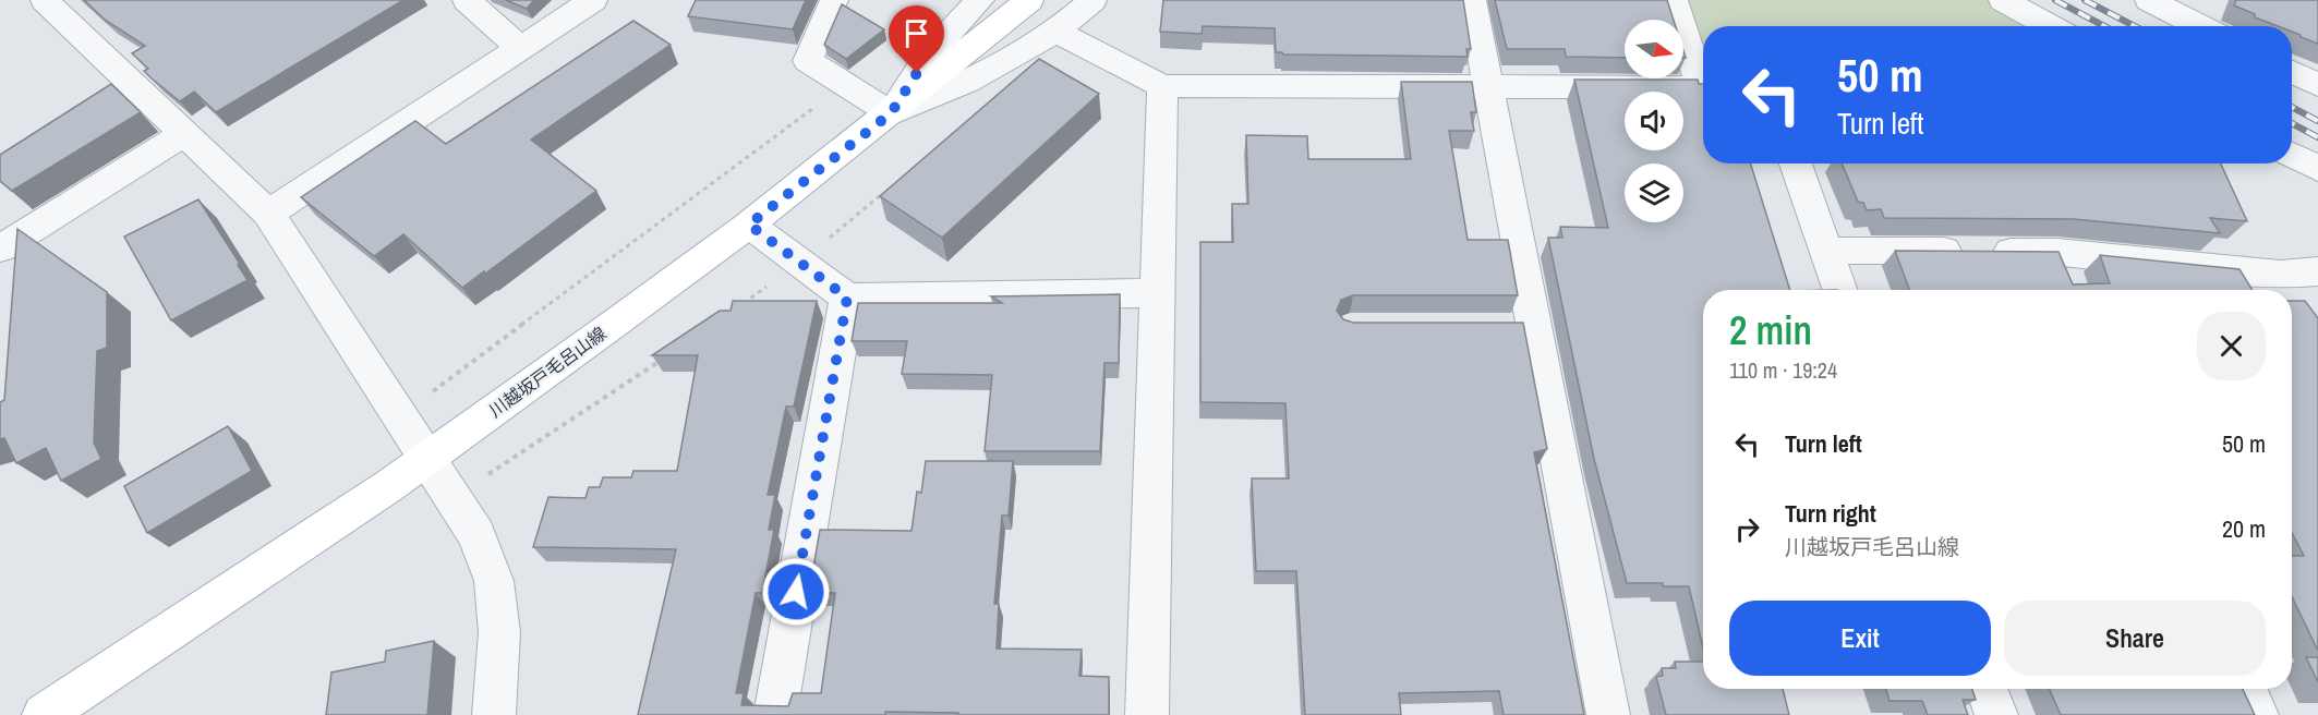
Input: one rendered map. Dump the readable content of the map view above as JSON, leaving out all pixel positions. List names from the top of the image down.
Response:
{
  "streets": {
    "main road": ["川越坂戸毛呂山線"]
  },
  "north": "right",
  "page": {
    "turn": ["50 m", "Turn left"],
    "heading": ["2 min", "110 m · 19:24"],
    "list": [
      {
        "name": "Turn left",
        "value": "50 m"
      },
      {
        "name": "Turn right",
        "note": "川越坂戸毛呂山線",
        "value": "20 m"
      }
    ],
    "buttons": ["Exit", "Share"]
  }
}
